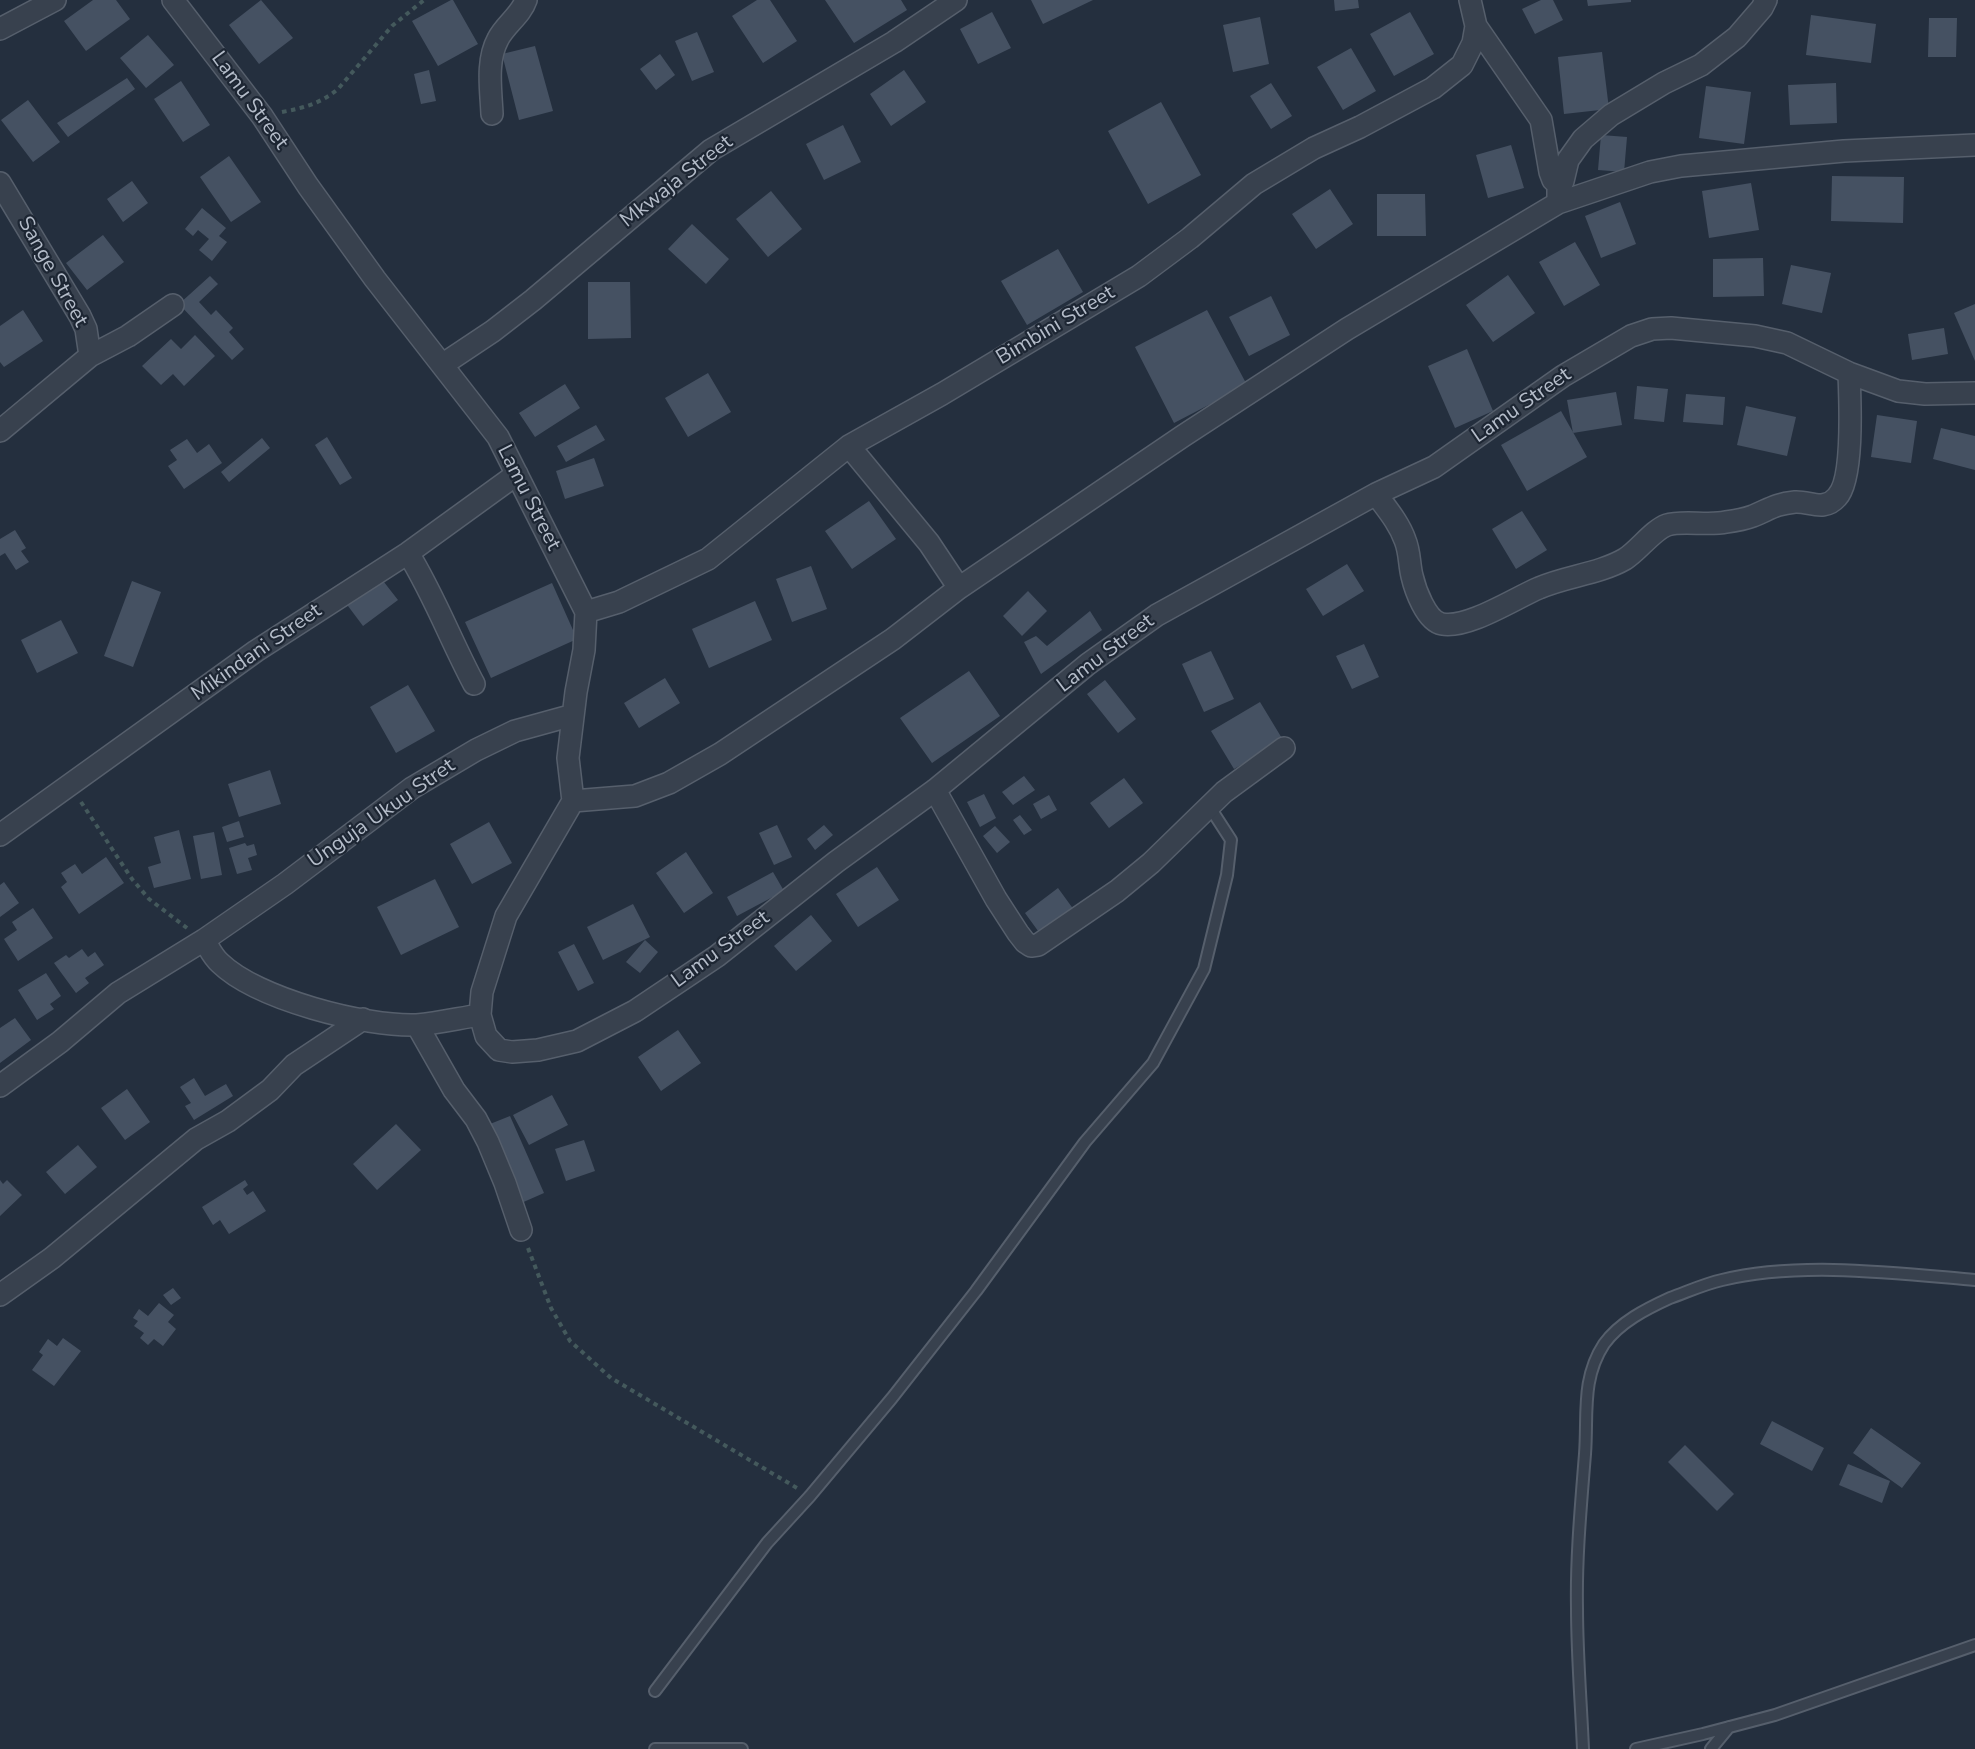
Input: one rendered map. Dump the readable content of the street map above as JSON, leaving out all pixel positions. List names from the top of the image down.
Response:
{
  "streets": {
    "street": [
      "Lamu Street",
      "Mkwaja Street",
      "Sange Street",
      "Bimbini Street",
      "Mikindani Street",
      "Unguja Ukuu Stret"
    ]
  },
  "crossings": [
    ["Lamu Street", "Mkwaja Street"],
    ["Lamu Street", "Bimbini Street"],
    ["Lamu Street", "Mikindani Street"],
    ["Lamu Street", "Unguja Ukuu Stret"]
  ]
}
